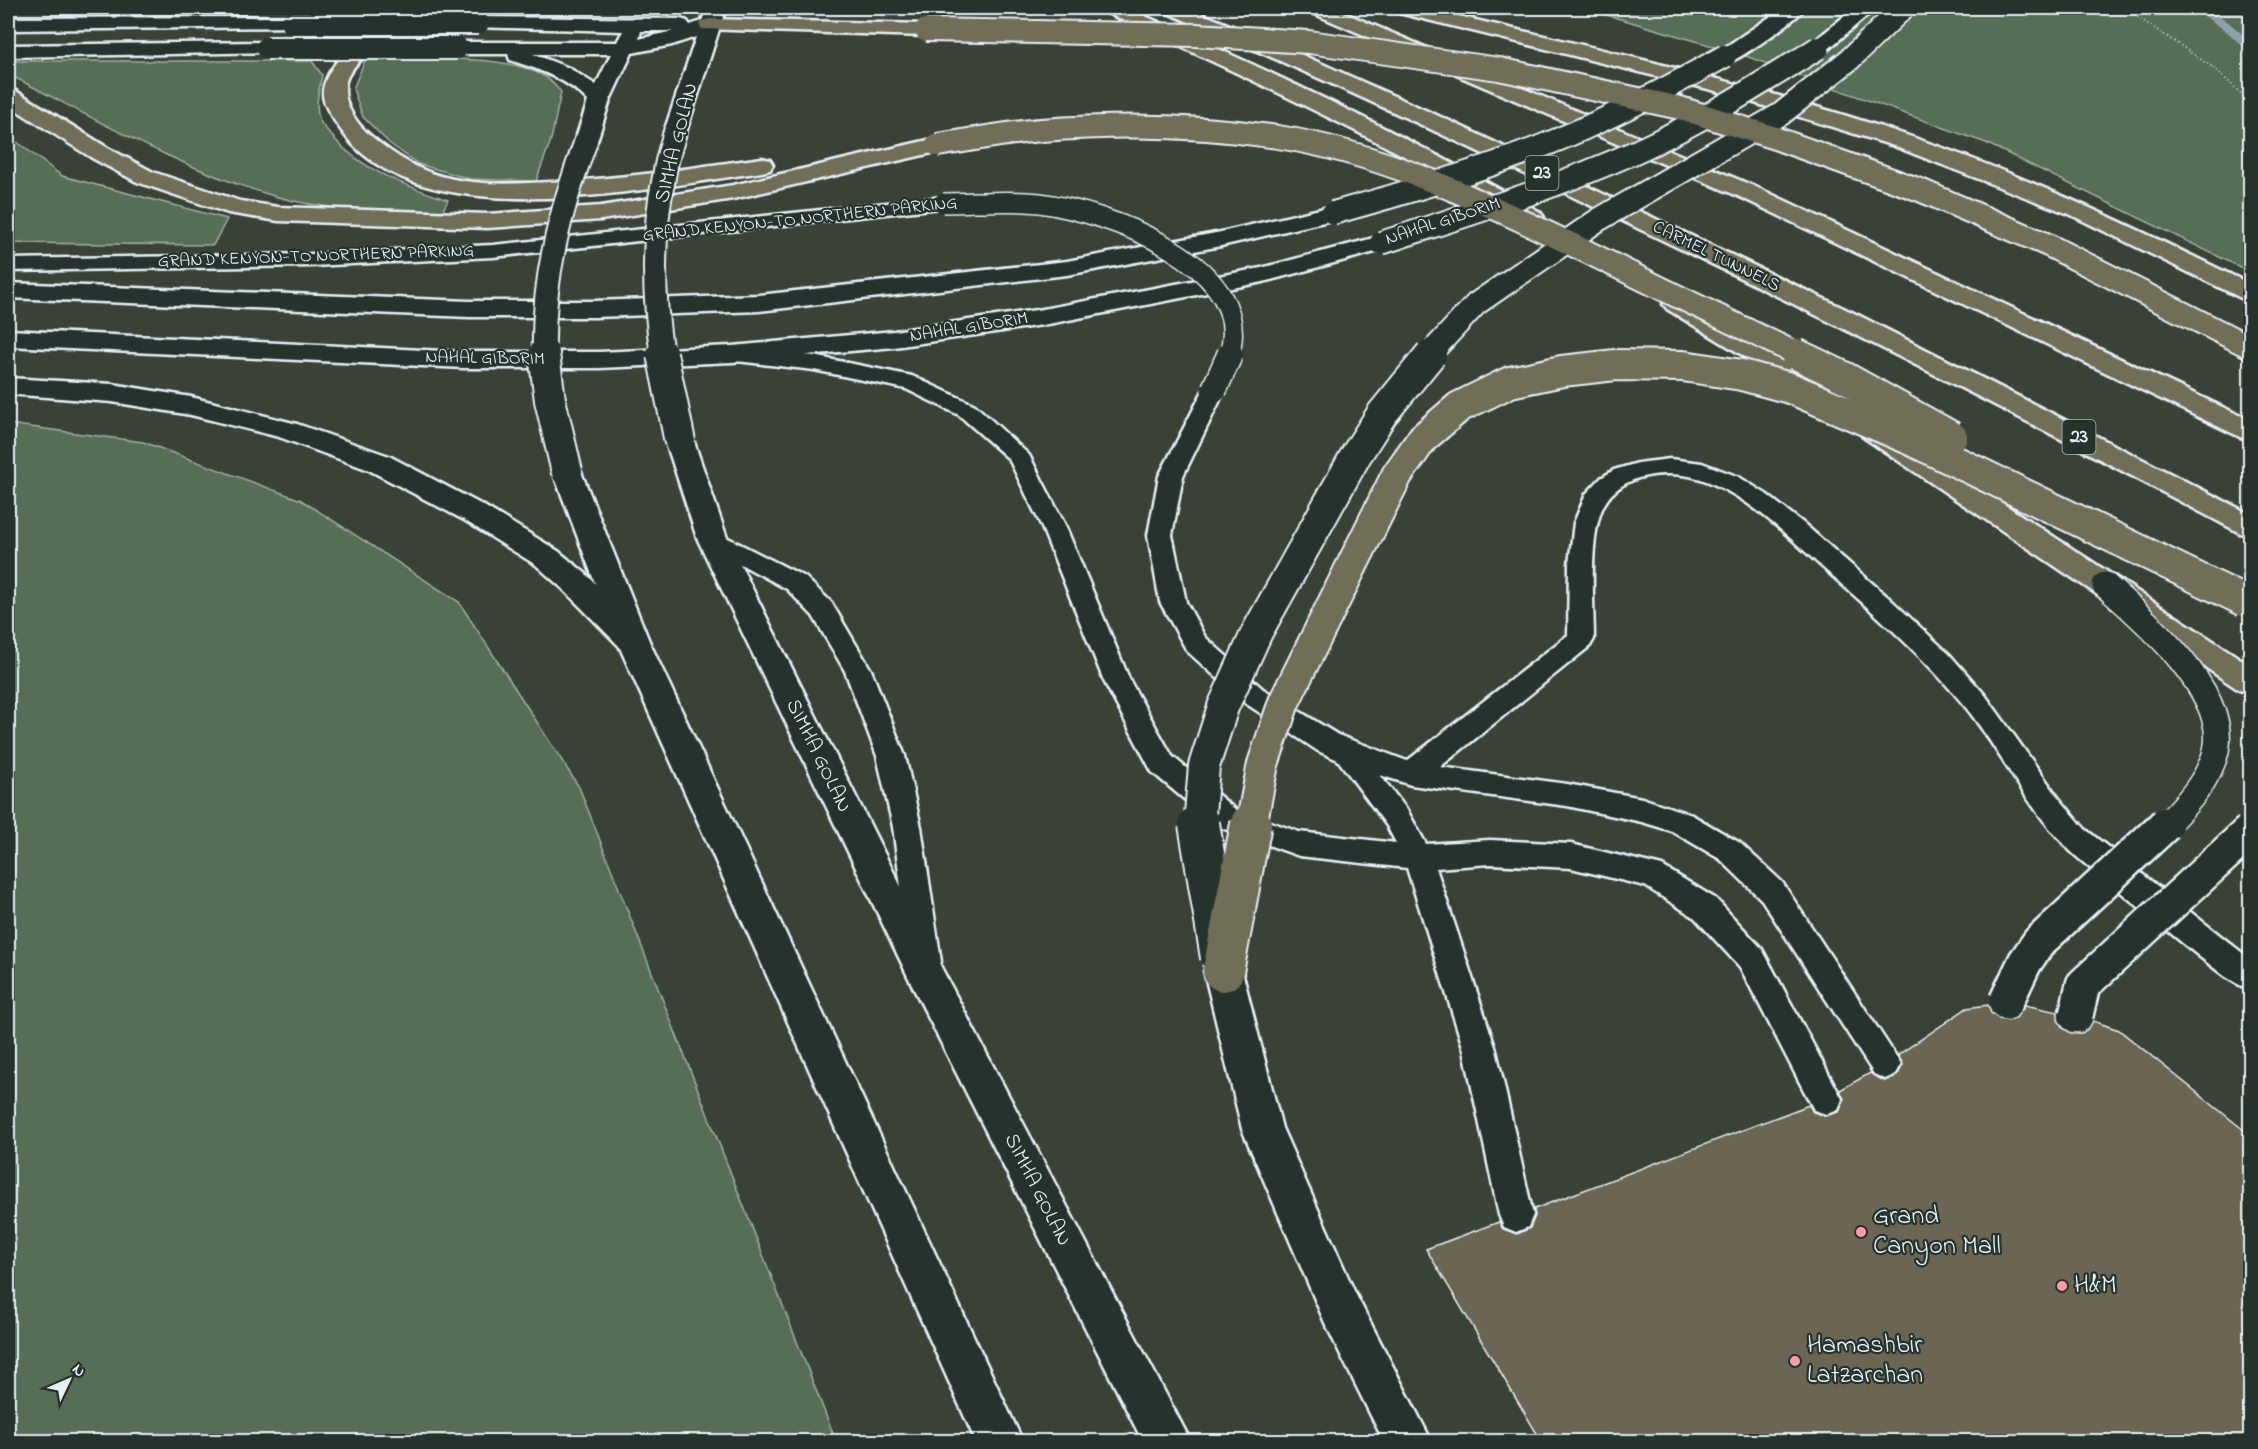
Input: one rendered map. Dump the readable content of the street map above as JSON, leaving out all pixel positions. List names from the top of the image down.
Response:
{
  "streets": {
    "highway": ["23", "CARMEL TUNNELS"],
    "main road": ["SIMHA GOLAN", "NAHAL GIBORIM"],
    "lane": ["GRAND KENYON-TO NORTHERN PARKING"]
  },
  "places": ["Grand Canyon Mall", "H&M", "Hamashbir Latzarchan"],
  "north": "top right"
}
